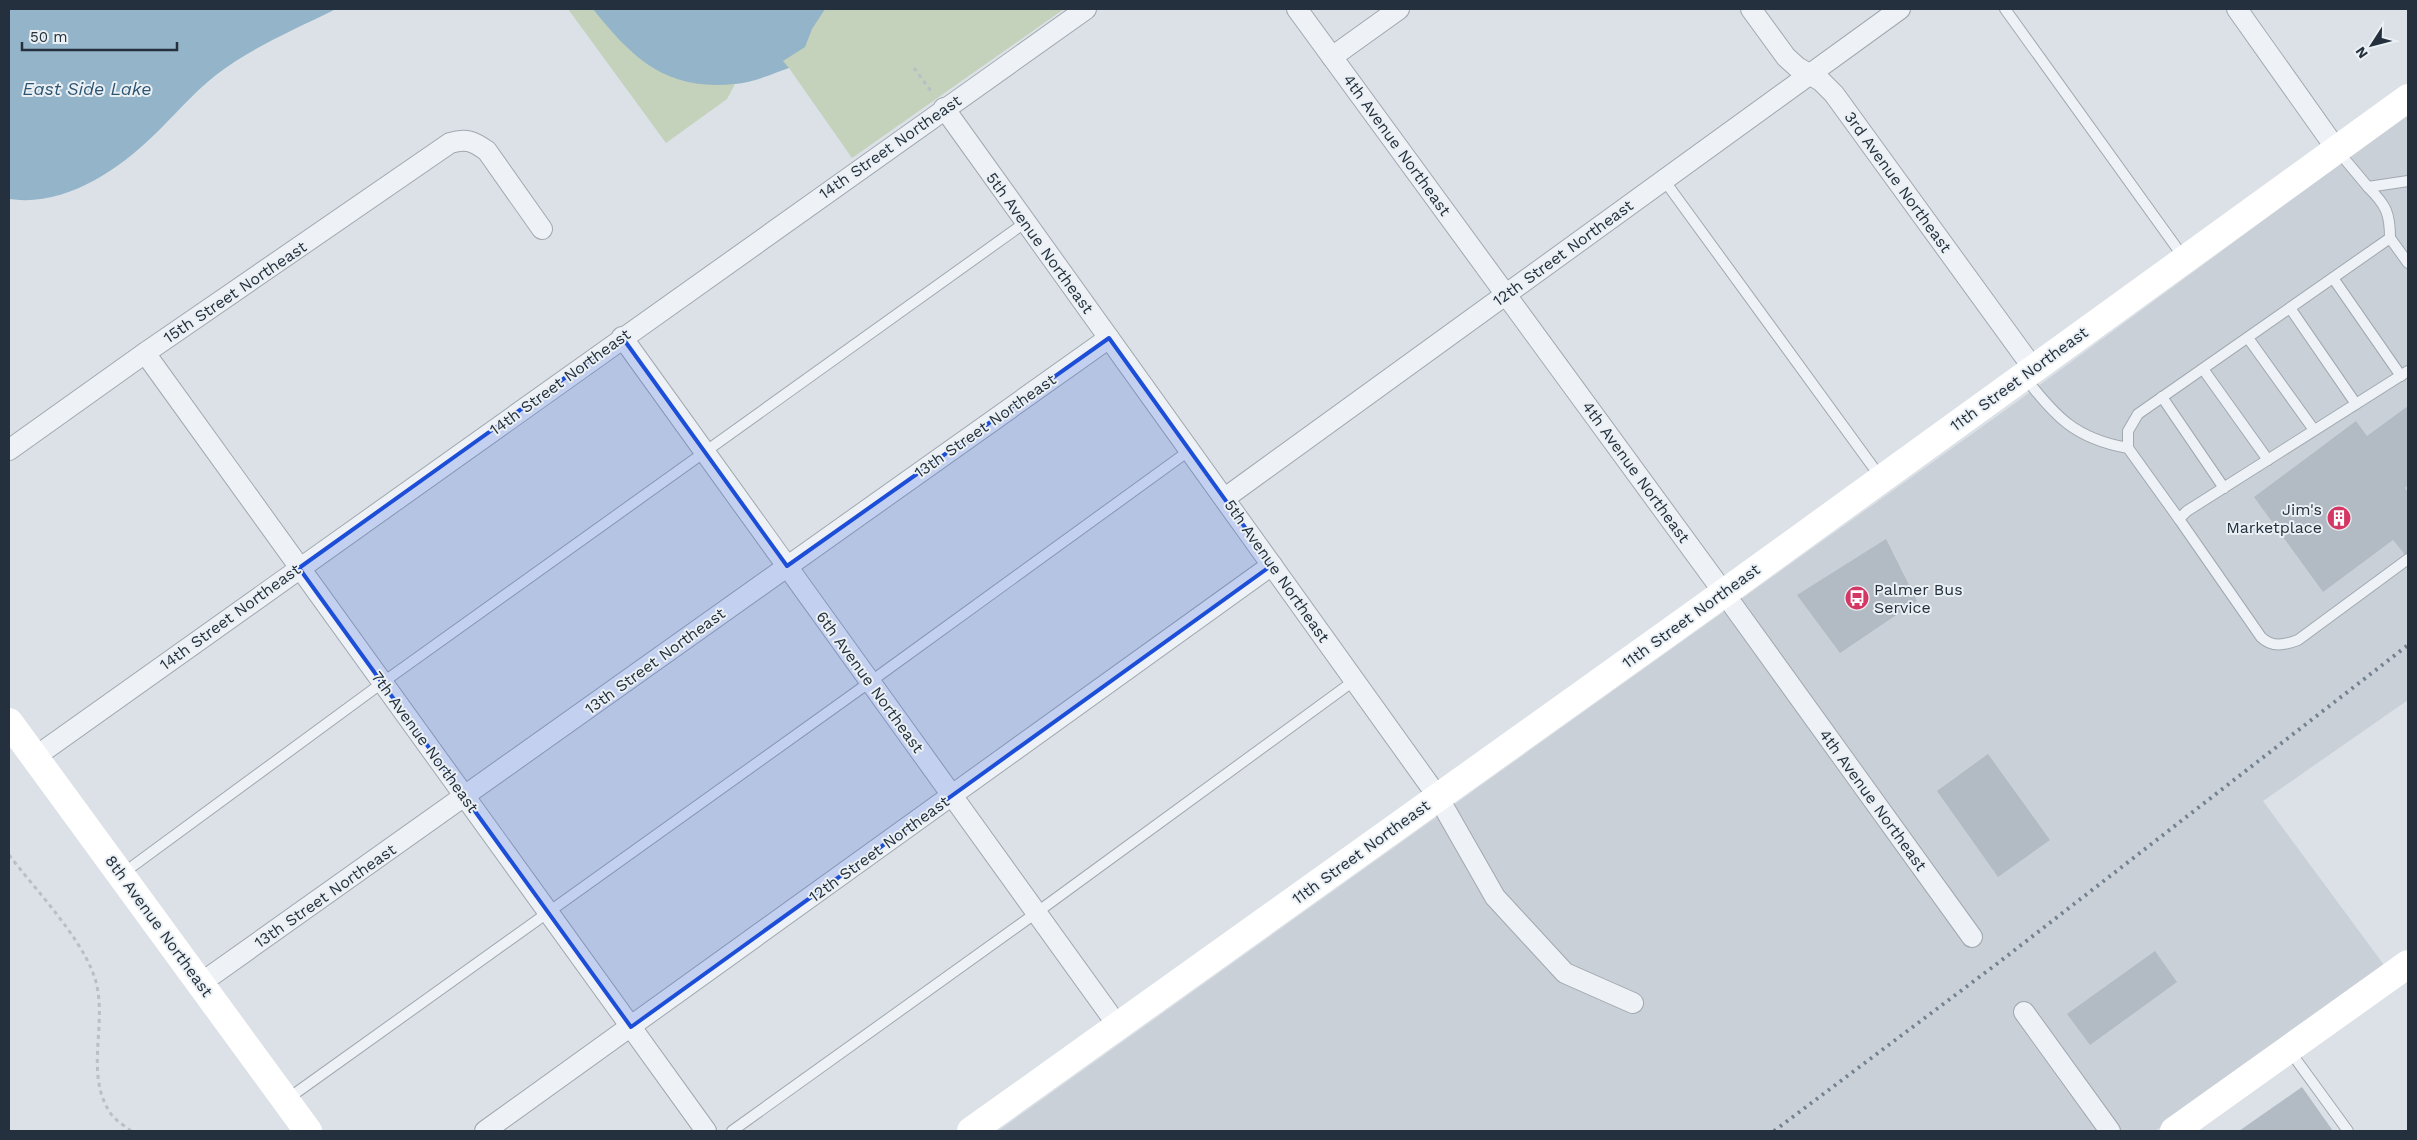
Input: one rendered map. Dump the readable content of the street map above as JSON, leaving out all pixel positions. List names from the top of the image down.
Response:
{
  "streets": {
    "street": [
      "4th Avenue Northeast",
      "14th Street Northeast",
      "3rd Avenue Northeast",
      "5th Avenue Northeast",
      "12th Street Northeast",
      "15th Street Northeast",
      "11th Street Northeast",
      "13th Street Northeast",
      "6th Avenue Northeast",
      "7th Avenue Northeast",
      "8th Avenue Northeast"
    ]
  },
  "crossings": [
    ["4th Avenue Northeast", "12th Street Northeast"],
    ["4th Avenue Northeast", "11th Street Northeast"],
    ["14th Street Northeast", "5th Avenue Northeast"],
    ["14th Street Northeast", "6th Avenue Northeast"],
    ["14th Street Northeast", "7th Avenue Northeast"],
    ["14th Street Northeast", "8th Avenue Northeast"],
    ["3rd Avenue Northeast", "12th Street Northeast"],
    ["3rd Avenue Northeast", "11th Street Northeast"],
    ["5th Avenue Northeast", "12th Street Northeast"],
    ["5th Avenue Northeast", "11th Street Northeast"],
    ["5th Avenue Northeast", "13th Street Northeast"],
    ["12th Street Northeast", "6th Avenue Northeast"],
    ["12th Street Northeast", "7th Avenue Northeast"],
    ["15th Street Northeast", "7th Avenue Northeast"],
    ["11th Street Northeast", "6th Avenue Northeast"],
    ["13th Street Northeast", "6th Avenue Northeast"],
    ["13th Street Northeast", "7th Avenue Northeast"],
    ["13th Street Northeast", "8th Avenue Northeast"]
  ],
  "water": ["East Side Lake"],
  "places": {
    "building": ["Jim's Marketplace"],
    "bus stop": ["Palmer Bus Service"]
  },
  "scale_bar": "50 m",
  "north": "bottom left"
}
